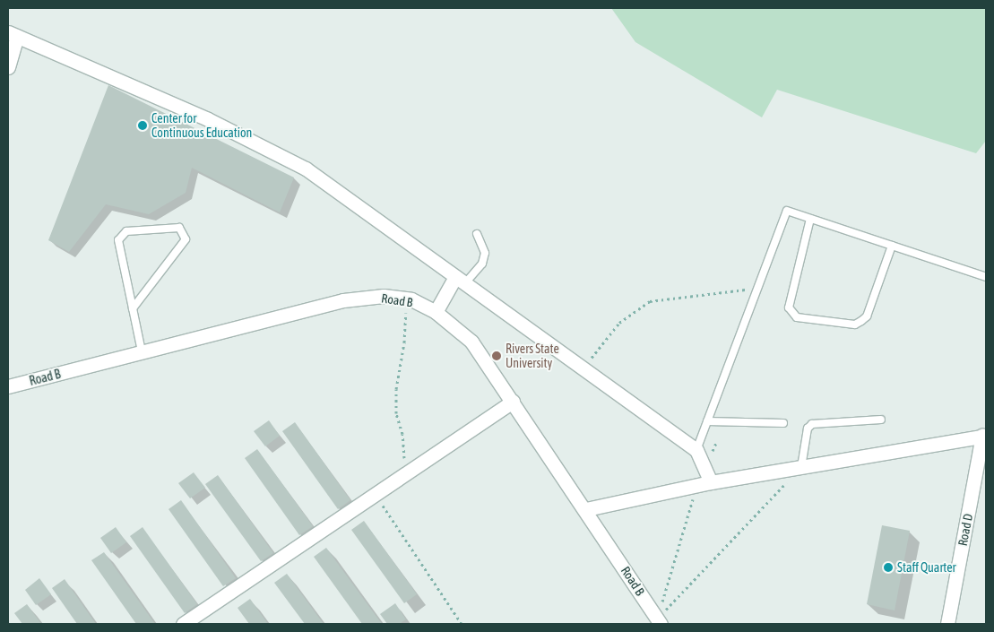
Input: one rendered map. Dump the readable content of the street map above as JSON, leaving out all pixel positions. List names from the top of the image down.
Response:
{
  "streets": {
    "street": ["Road B", "Road D"]
  },
  "places": ["Center for Continuous Education", "Rivers State University", "Staff Quarter"]
}
